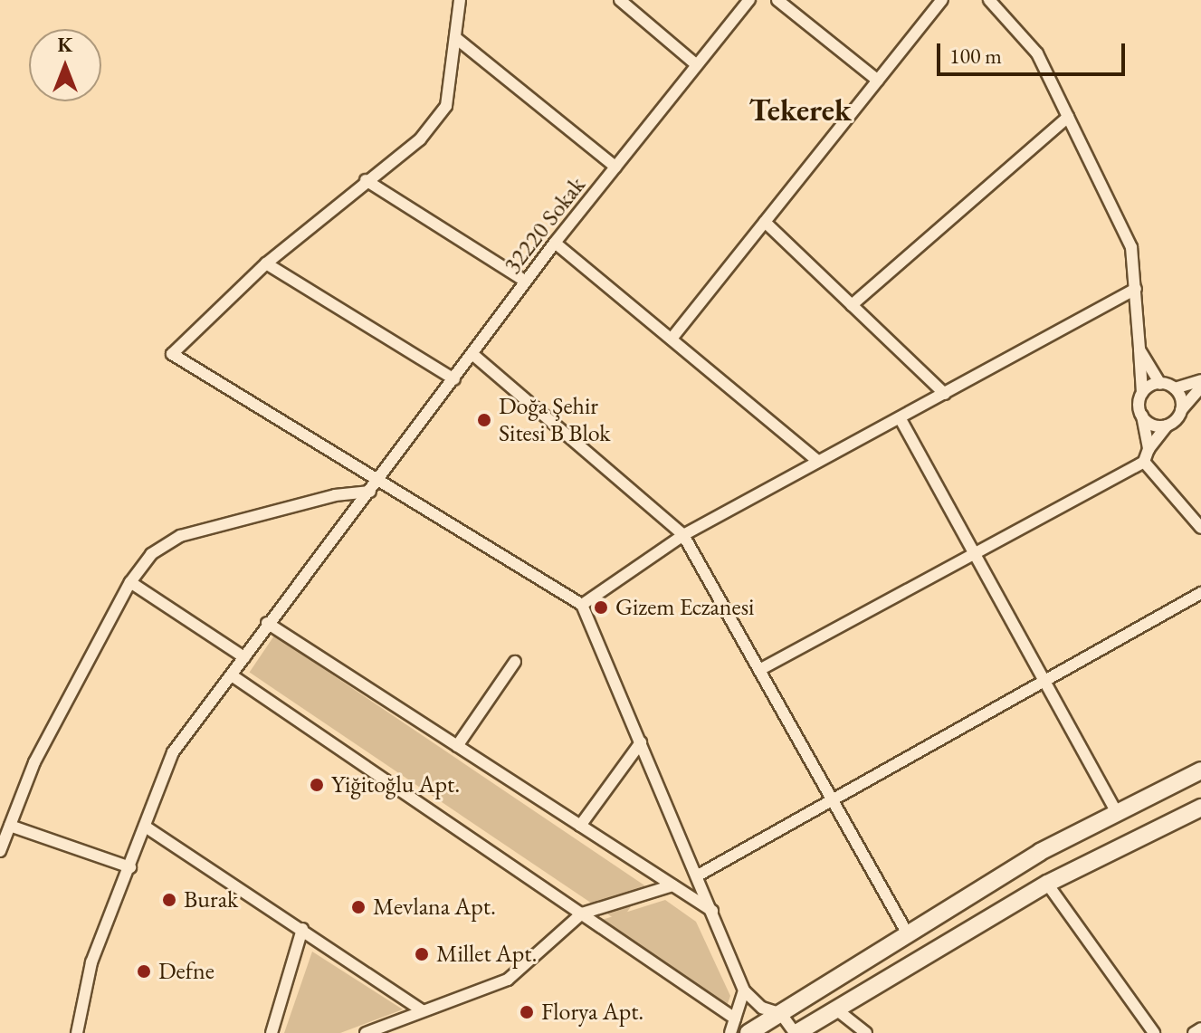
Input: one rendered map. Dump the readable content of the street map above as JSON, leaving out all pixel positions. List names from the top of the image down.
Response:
{
  "streets": {
    "street": ["32220 Sokak"]
  },
  "districts": ["Tekerek"],
  "places": [
    "Doğa Şehir Sitesi B Blok",
    "Gizem Eczanesi",
    "Yiğitoğlu Apt.",
    "Burak",
    "Mevlana Apt.",
    "Millet Apt.",
    "Defne",
    "Florya Apt."
  ],
  "scale_bar": "100 m",
  "north": "top"
}
